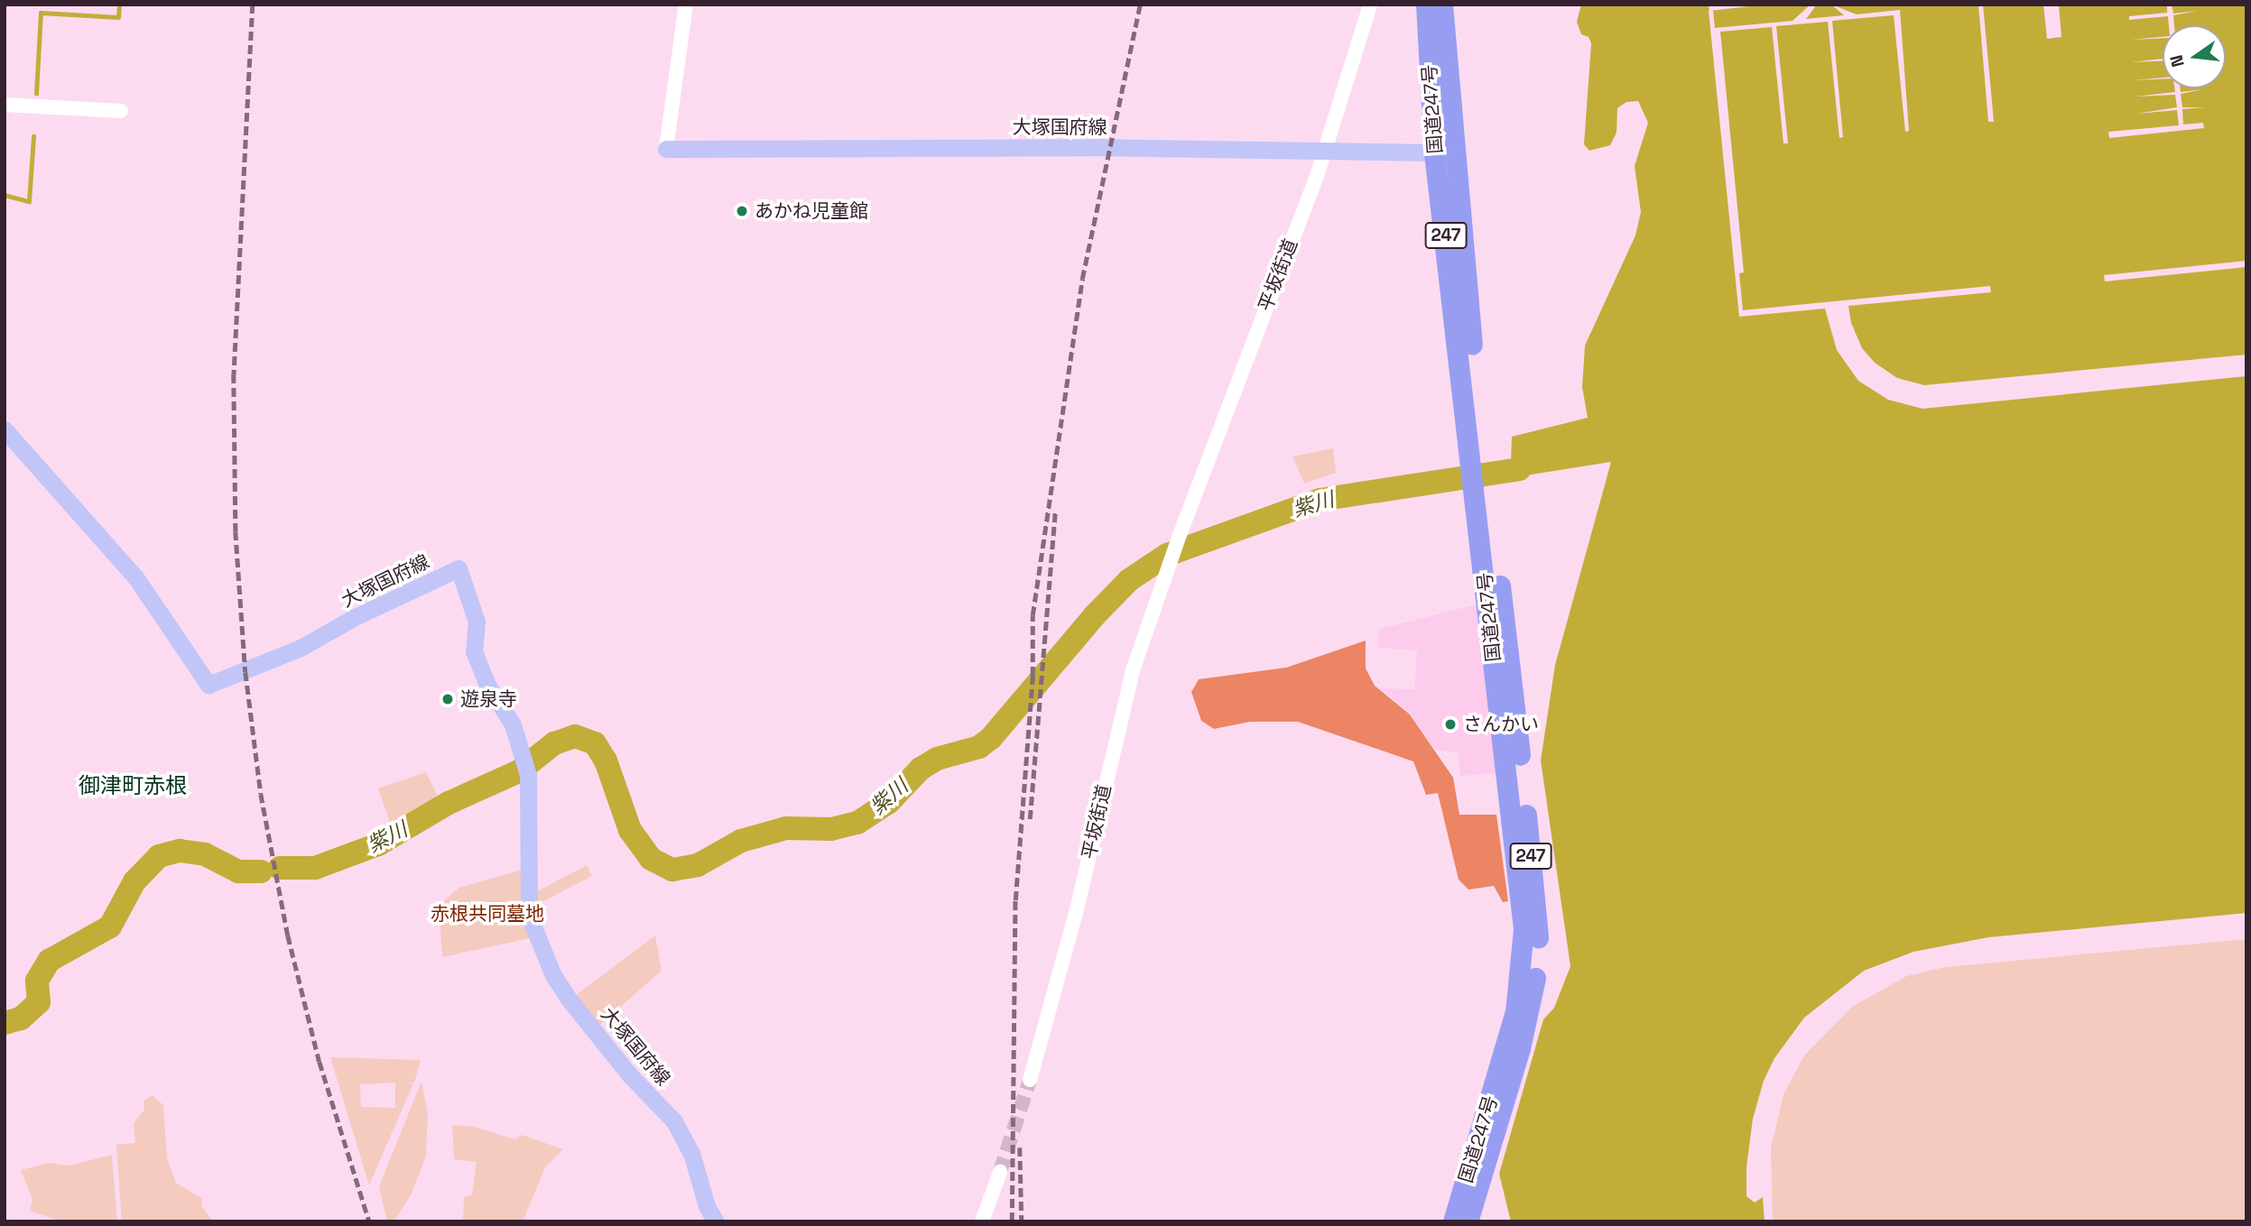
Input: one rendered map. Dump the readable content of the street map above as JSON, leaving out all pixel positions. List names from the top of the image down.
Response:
{
  "streets": {
    "highway": ["国道247号", "247"],
    "main road": ["大塚国府線"],
    "street": ["平坂街道"]
  },
  "crossings": [
    ["国道247号", "大塚国府線"],
    ["大塚国府線", "平坂街道"]
  ],
  "districts": ["御津町赤根"],
  "water": ["紫川"],
  "parks": ["赤根共同墓地"],
  "places": ["あかね児童館", "遊泉寺", "さんかい"],
  "north": "left"
}
